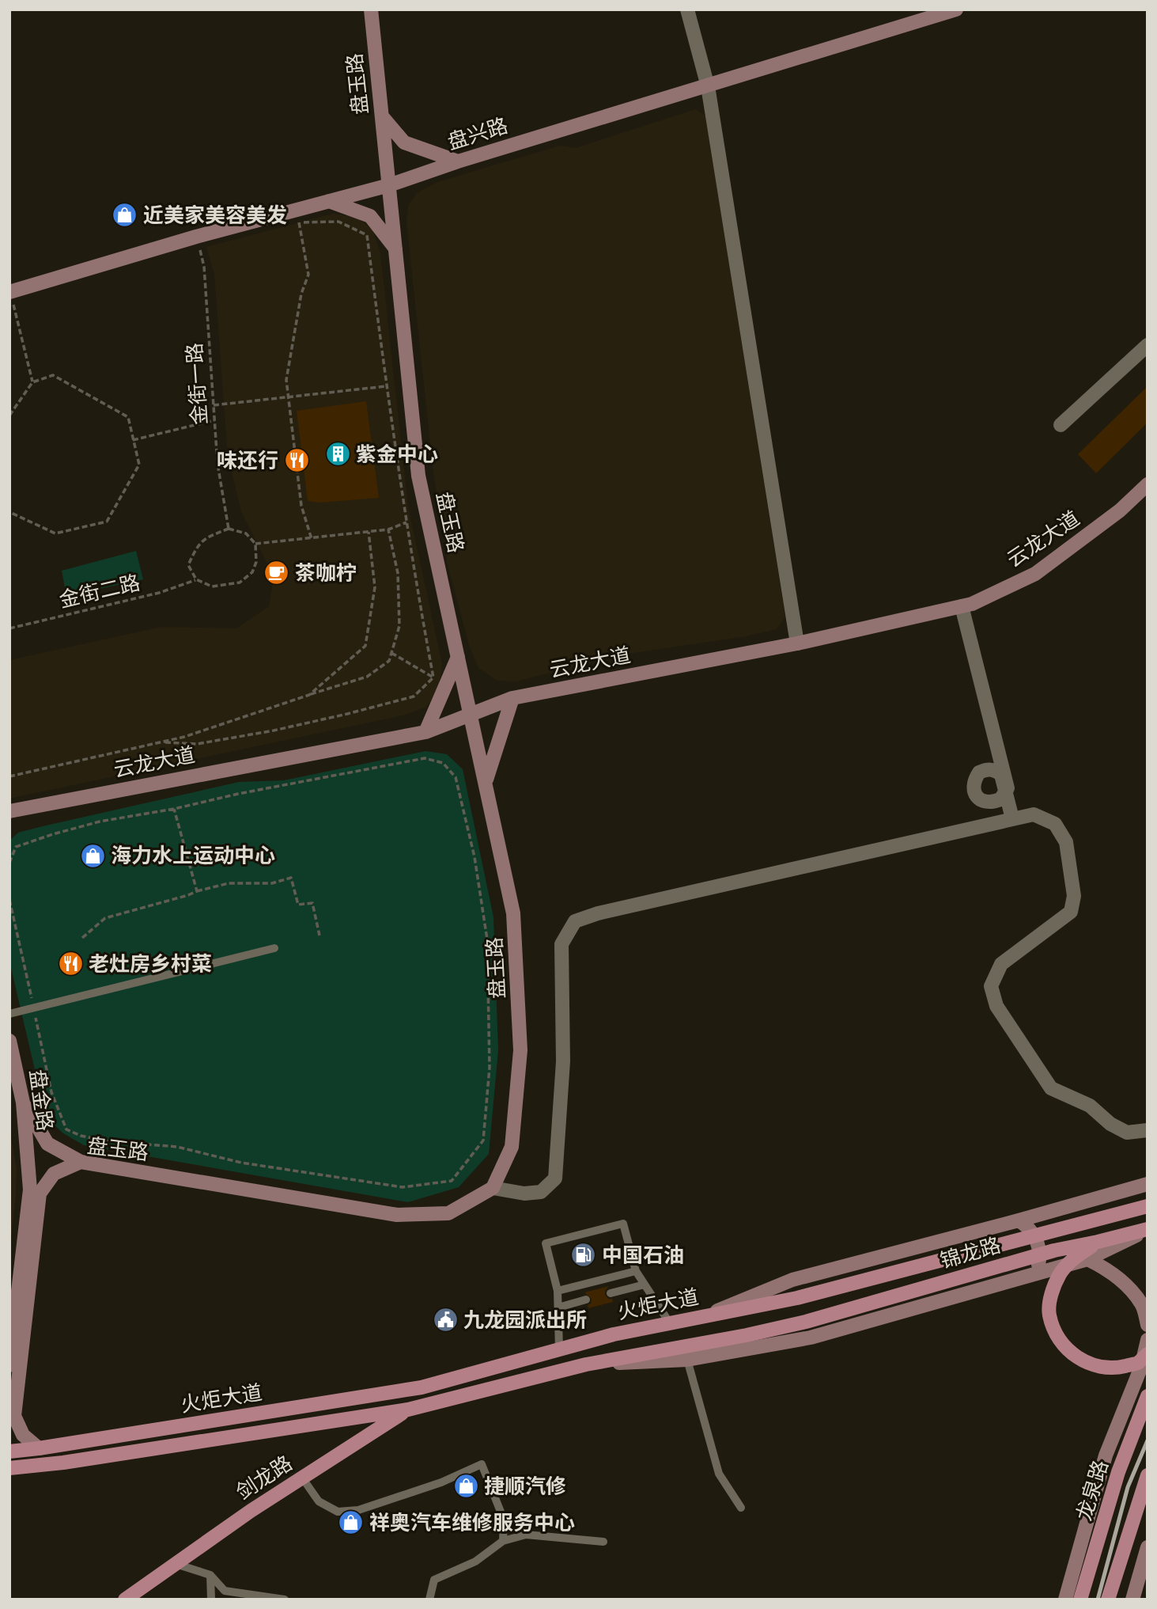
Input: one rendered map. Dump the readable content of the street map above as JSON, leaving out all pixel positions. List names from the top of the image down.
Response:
{
  "streets": {
    "main road": [
      "锦龙路",
      "火炬大道",
      "剑龙路",
      "龙泉路"
    ],
    "street": [
      "盘玉路",
      "盘兴路",
      "云龙大道",
      "盘金路"
    ],
    "path": ["金街一路", "金街二路"]
  },
  "crossings": [
    ["盘玉路", "盘兴路"],
    ["盘玉路", "云龙大道"],
    ["盘玉路", "火炬大道"],
    ["盘兴路", "金街一路"],
    ["金街一路", "金街二路"],
    ["锦龙路", "火炬大道"],
    ["火炬大道", "剑龙路"]
  ],
  "places": {
    "shop": [
      "近美家美容美发",
      "海力水上运动中心",
      "捷顺汽修",
      "祥奥汽车维修服务中心"
    ],
    "building": ["紫金中心"],
    "restaurant": ["味还行", "老灶房乡村菜"],
    "cafe": ["茶咖柠"],
    "fuel station": ["中国石油"],
    "public building": ["九龙园派出所"]
  }
}
